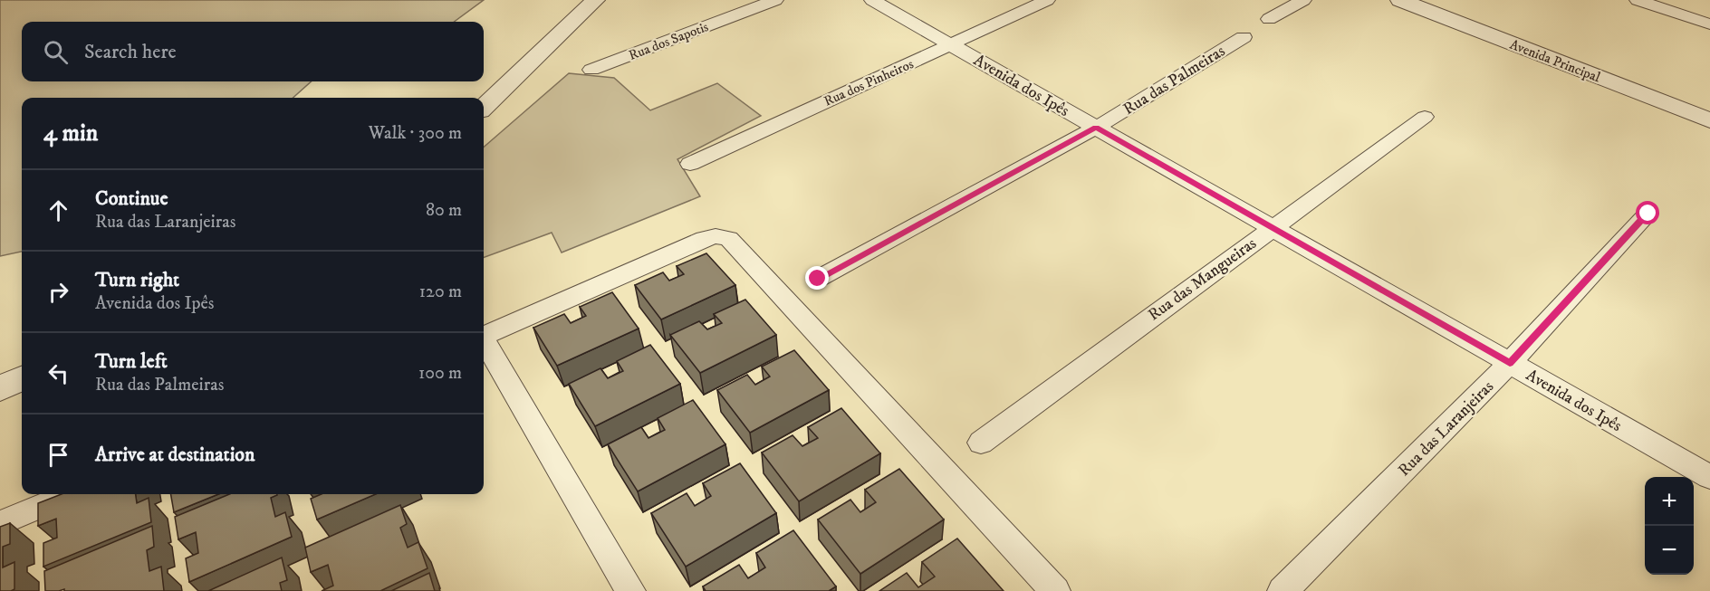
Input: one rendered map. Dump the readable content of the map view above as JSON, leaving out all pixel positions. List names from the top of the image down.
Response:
{
  "streets": {
    "street": [
      "Rua dos Sapotis",
      "Avenida Principal",
      "Rua das Palmeiras",
      "Rua dos Pinheiros",
      "Avenida dos Ipês",
      "Rua das Mangueiras",
      "Rua das Laranjeiras"
    ]
  },
  "crossings": [
    ["Rua das Palmeiras", "Avenida dos Ipês"],
    ["Rua dos Pinheiros", "Avenida dos Ipês"],
    ["Avenida dos Ipês", "Rua das Mangueiras"],
    ["Avenida dos Ipês", "Rua das Laranjeiras"]
  ],
  "page": {
    "search": "Search here",
    "heading": ["4 min", "Walk · 300 m"],
    "list": [
      ["Continue", "Rua das Laranjeiras", "80 m"],
      ["Turn right", "Avenida dos Ipês", "120 m"],
      ["Turn left", "Rua das Palmeiras", "100 m"],
      "Arrive at destination"
    ],
    "map_buttons": ["+", "−"]
  }
}
